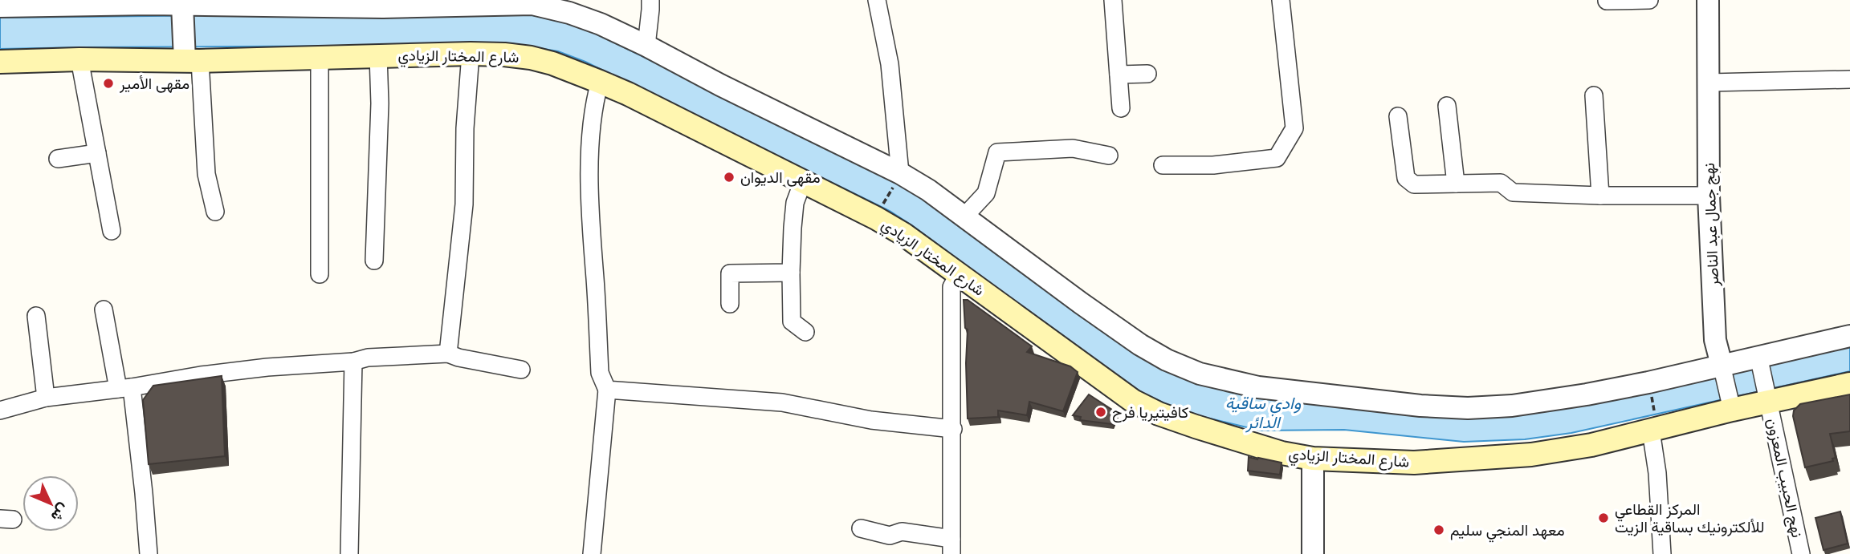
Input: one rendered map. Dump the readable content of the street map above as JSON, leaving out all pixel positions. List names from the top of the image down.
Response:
{
  "streets": {
    "main road": ["شارع المختار الزيادي"],
    "street": ["نهج جمال عبد الناصر", "نهج الحبيب المعزون"]
  },
  "crossings": [
    ["شارع المختار الزيادي", "نهج الحبيب المعزون"]
  ],
  "water": ["وادي ساقية الدائر"],
  "places": [
    "مقهى الأمير",
    "مقهى الديوان",
    "كافيتيريا فرح",
    "المركز القطاعي للألكترونيك بساقية الزيت",
    "معهد المنجي سليم"
  ],
  "north": "bottom right"
}
